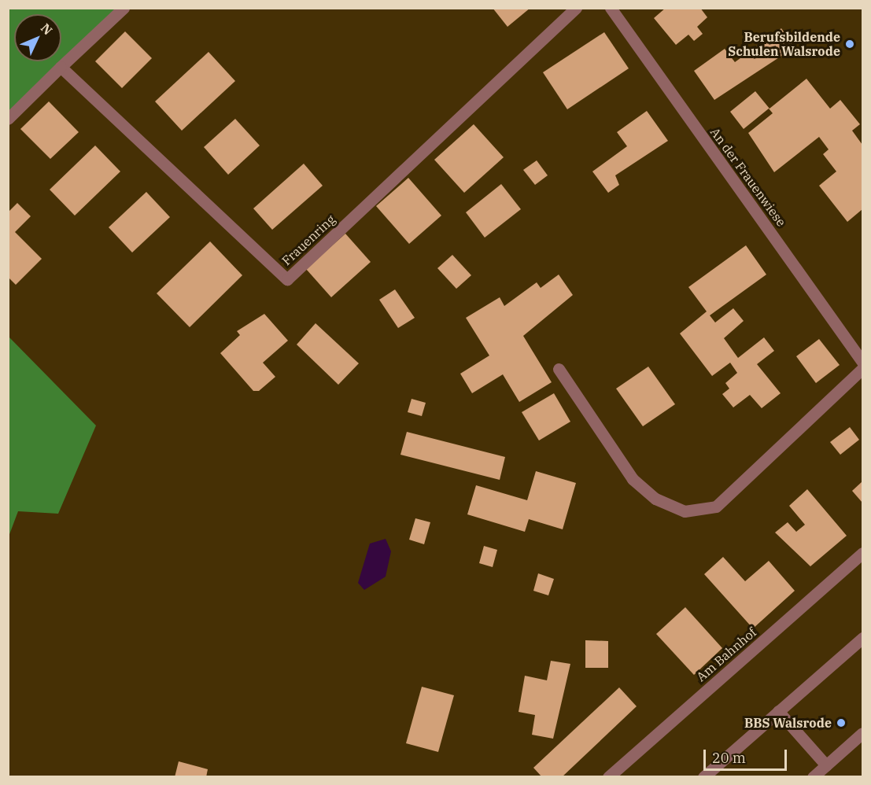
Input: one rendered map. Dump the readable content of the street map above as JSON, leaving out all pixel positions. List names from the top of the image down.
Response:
{
  "streets": {
    "street": ["An der Frauenwiese", "Frauenring", "Am Bahnhof"]
  },
  "places": ["Berufsbildende Schulen Walsrode", "BBS Walsrode"],
  "scale_bar": "20 m",
  "north": "top right"
}
